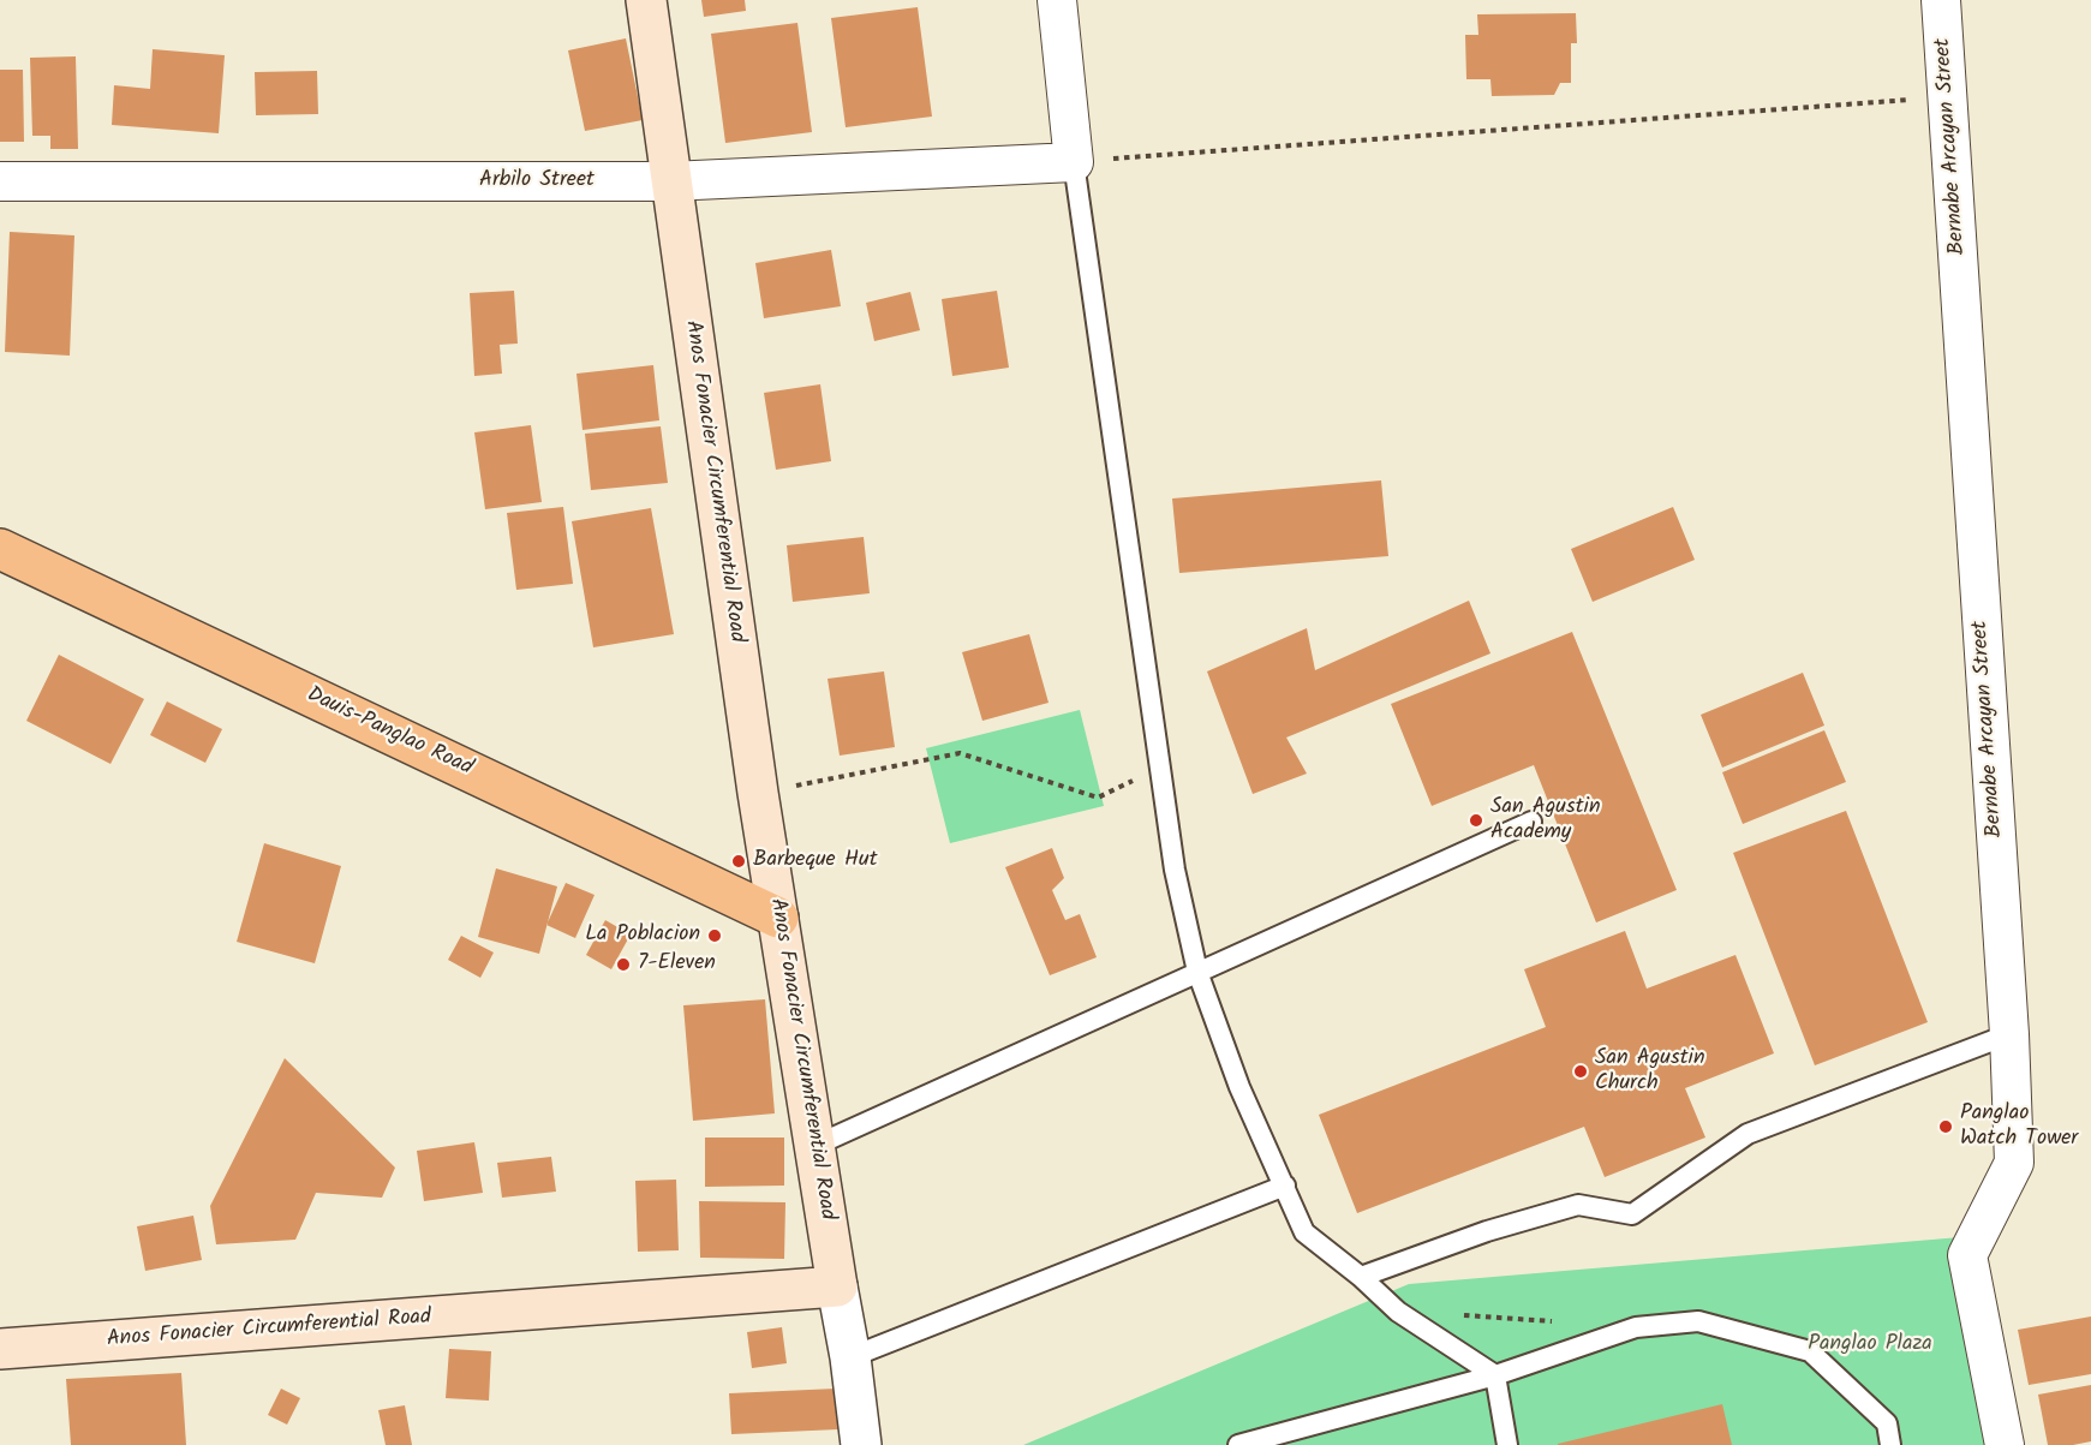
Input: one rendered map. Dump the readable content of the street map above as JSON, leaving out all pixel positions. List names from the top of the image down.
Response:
{
  "streets": {
    "main road": ["Anos Fonacier Circumferential Road", "Dauis-Panglao Road"],
    "street": ["Bernabe Arcayan Street", "Arbilo Street"]
  },
  "crossings": [
    ["Arbilo Street", "Anos Fonacier Circumferential Road"],
    ["Anos Fonacier Circumferential Road", "Dauis-Panglao Road"]
  ],
  "parks": ["Panglao Plaza"],
  "places": [
    "San Agustin Academy",
    "Barbeque Hut",
    "La Poblacion",
    "7-Eleven",
    "San Agustin Church",
    "Panglao Watch Tower"
  ]
}
